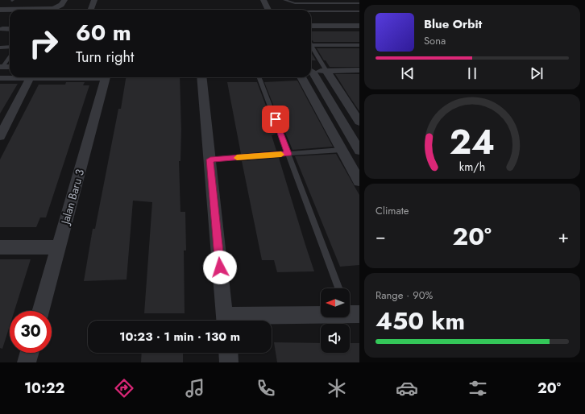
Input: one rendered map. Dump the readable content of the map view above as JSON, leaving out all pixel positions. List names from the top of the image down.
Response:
{
  "streets": {
    "street": ["Jalan Baru 3"]
  },
  "north": "left",
  "page": {
    "turn": ["60 m", "Turn right"],
    "song": ["Blue Orbit", "Sona"],
    "tile": [
      "Climate",
      ["Range · 90%", "450 km"]
    ],
    "heat": ["−", "20°", "+"],
    "limit": "30",
    "trip": "10:23 · 1 min · 130 m",
    "tabs": ["10:22", "20°"],
    "gauge": ["24", "km/h"]
  }
}
